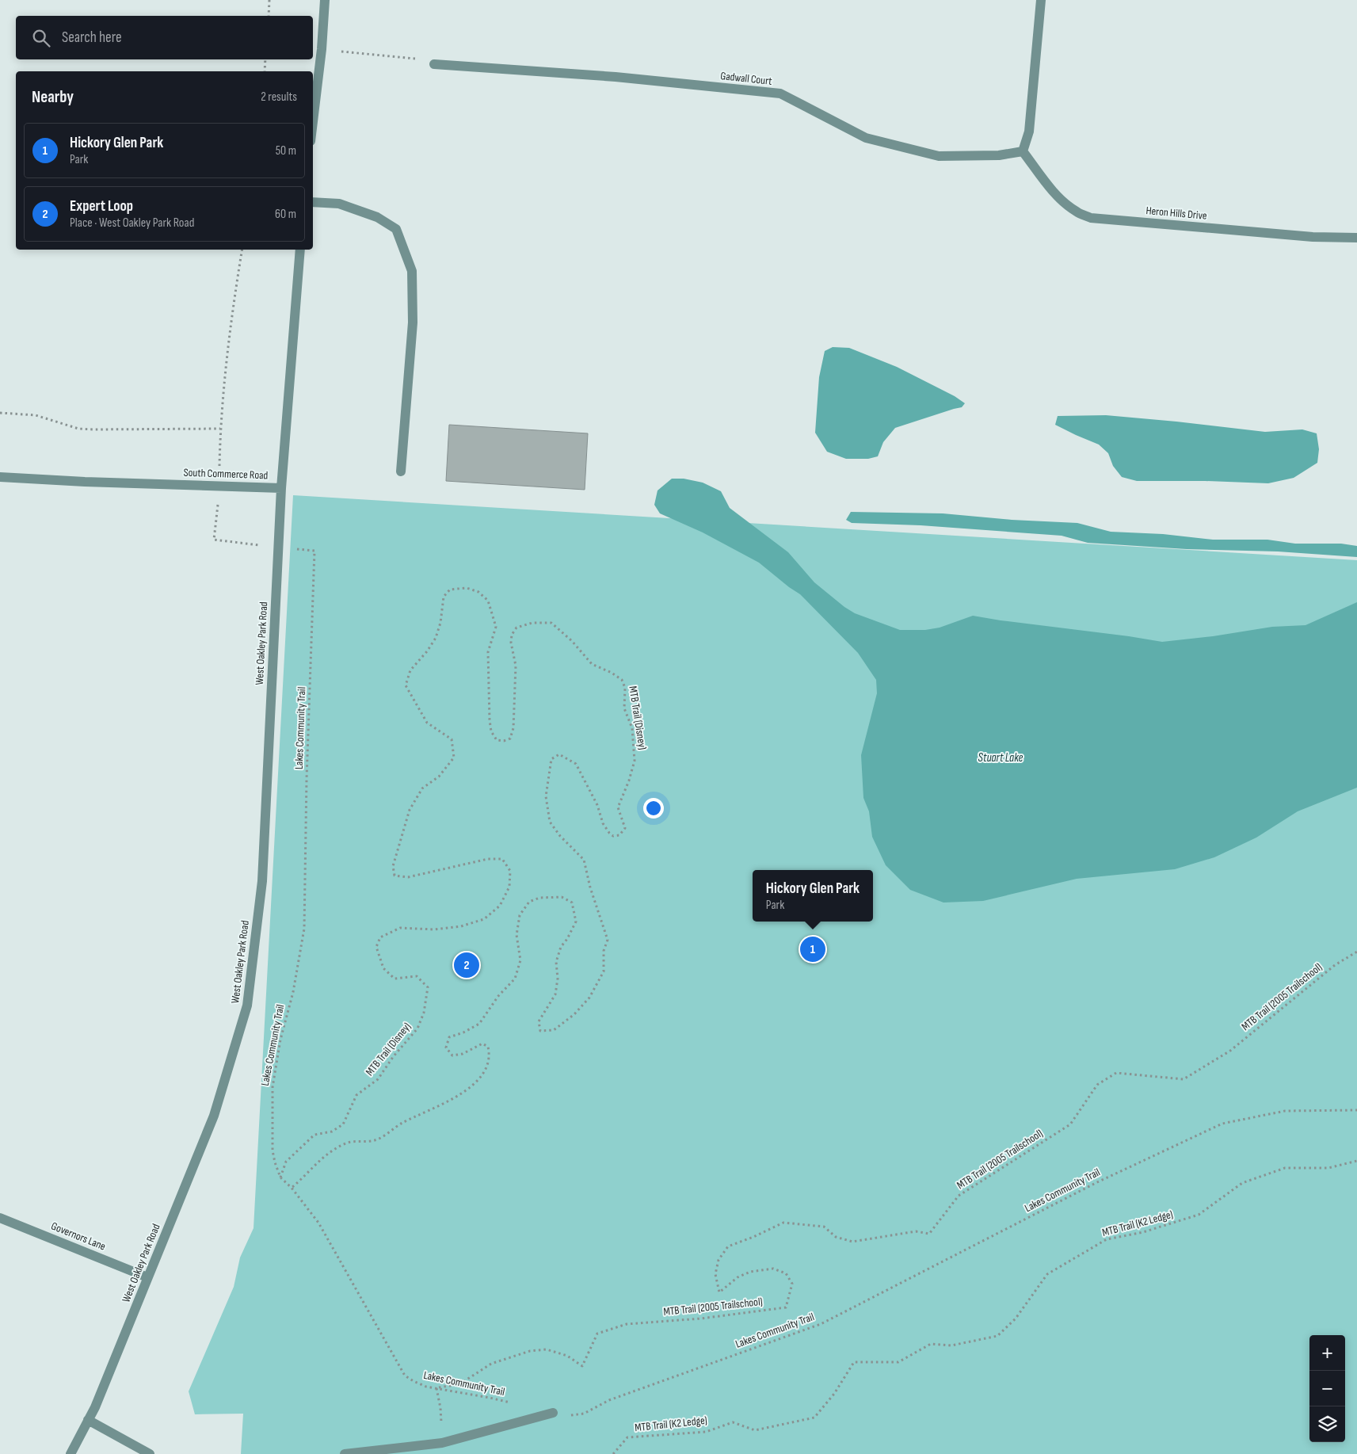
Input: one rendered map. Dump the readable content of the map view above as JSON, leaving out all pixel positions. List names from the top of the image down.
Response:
{
  "streets": {
    "street": [
      "Gadwall Court",
      "Heron Hills Drive",
      "South Commerce Road",
      "West Oakley Park Road",
      "Governors Lane"
    ],
    "path": [
      "MTB Trail (Disney)",
      "Lakes Community Trail",
      "MTB Trail (2005 Trailschool)",
      "MTB Trail (K2 Ledge)"
    ]
  },
  "crossings": [
    ["Gadwall Court", "Heron Hills Drive"],
    ["South Commerce Road", "West Oakley Park Road"],
    ["West Oakley Park Road", "Lakes Community Trail"],
    ["West Oakley Park Road", "Governors Lane"],
    ["MTB Trail (Disney)", "Lakes Community Trail"],
    ["Lakes Community Trail", "MTB Trail (2005 Trailschool)"]
  ],
  "water": ["Stuart Lake"],
  "page": {
    "search": "Search here",
    "heading": ["Nearby", "2 results"],
    "list": [
      {
        "mark": "1",
        "name": "Hickory Glen Park",
        "note": "Park",
        "value": "50 m"
      },
      {
        "mark": "2",
        "name": "Expert Loop",
        "note": "Place · West Oakley Park Road",
        "value": "60 m"
      }
    ],
    "popup": ["Hickory Glen Park", "Park"],
    "pins": ["1", "2"],
    "map_buttons": ["+", "−"]
  }
}
